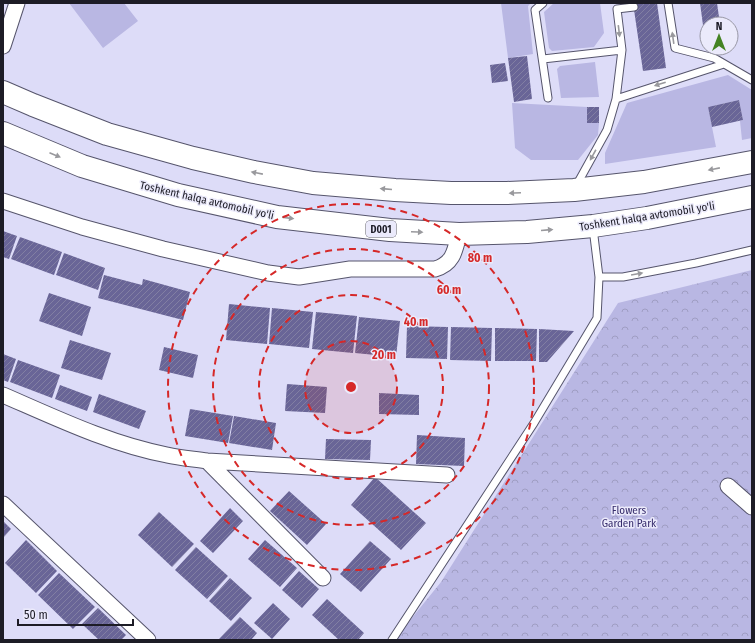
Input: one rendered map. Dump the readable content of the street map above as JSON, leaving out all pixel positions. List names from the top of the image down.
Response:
{
  "streets": {
    "highway": ["Toshkent halqa avtomobil yo'li", "D001"]
  },
  "parks": ["Flowers Garden Park"],
  "scale_bar": "50 m",
  "north": "top",
  "rings": [
    "80 m",
    "60 m",
    "40 m",
    "20 m"
  ]
}
